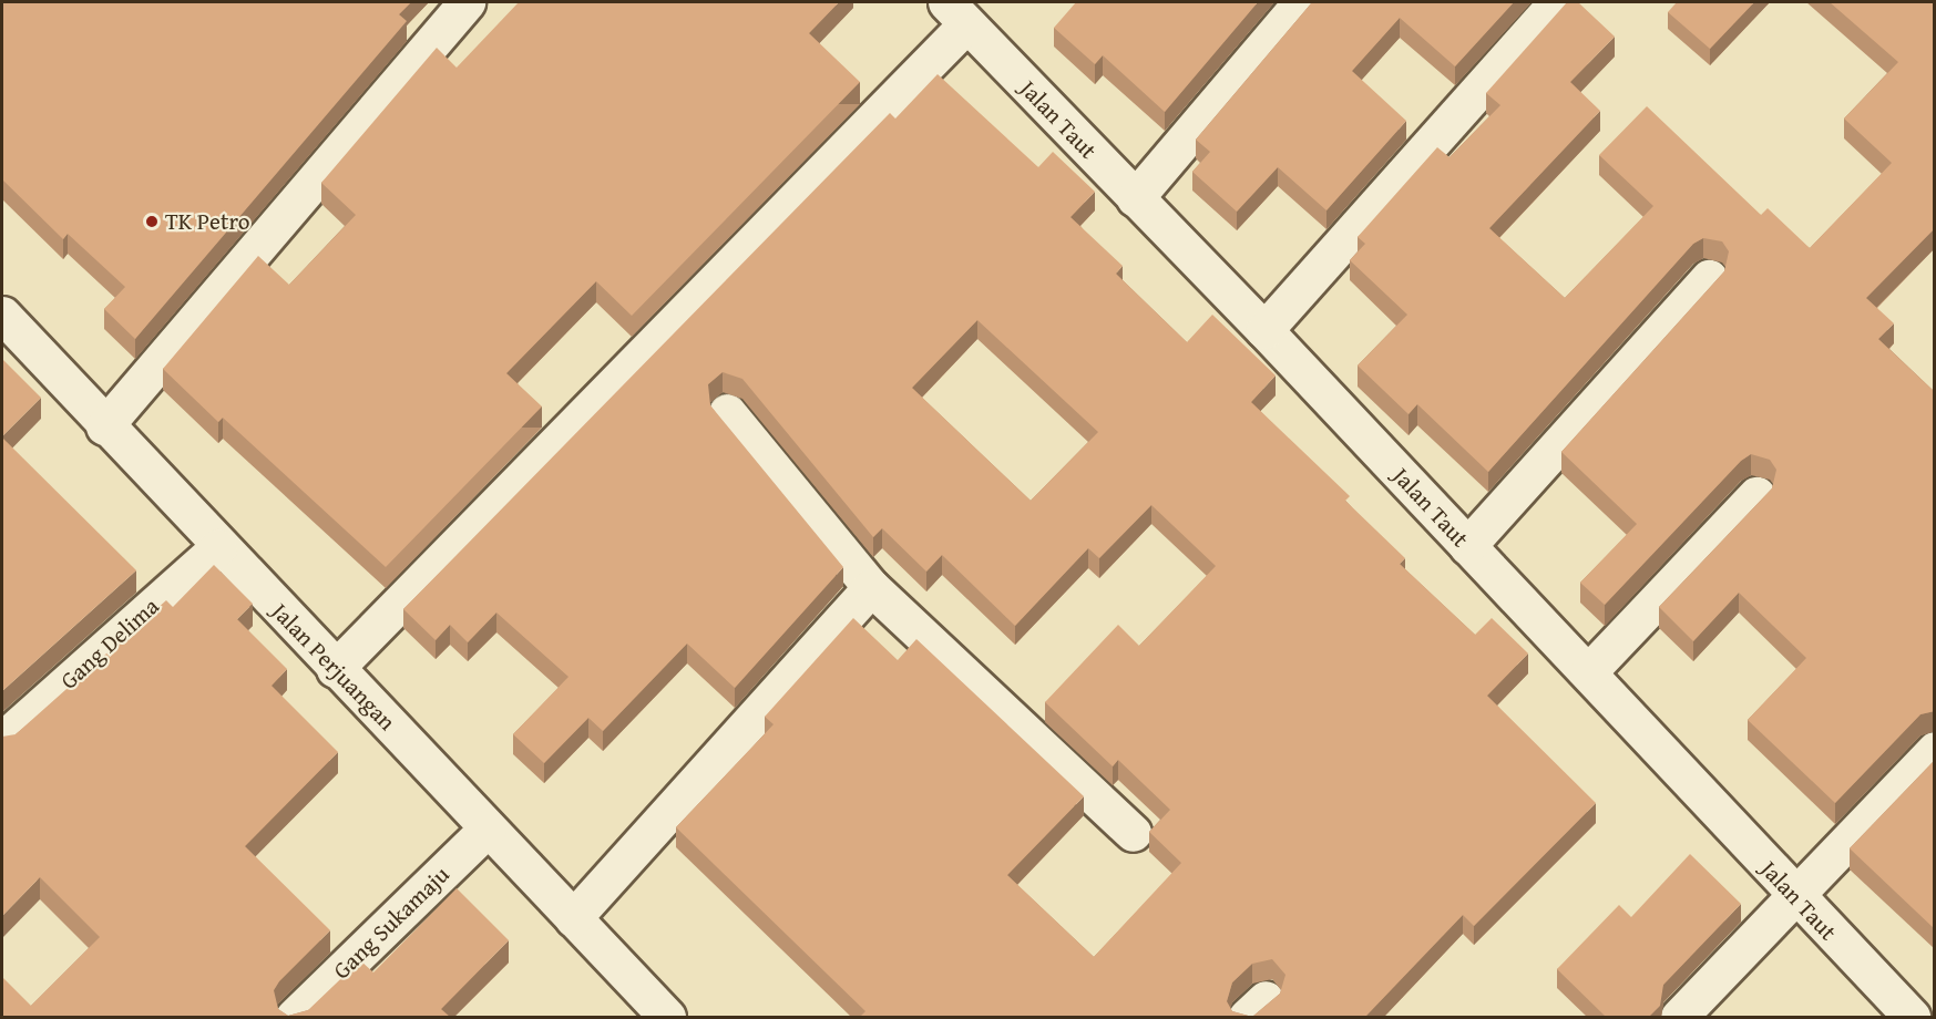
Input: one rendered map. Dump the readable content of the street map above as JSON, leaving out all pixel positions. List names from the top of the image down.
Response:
{
  "streets": {
    "street": [
      "Jalan Taut",
      "Gang Delima",
      "Jalan Perjuangan",
      "Gang Sukamaju"
    ]
  },
  "crossings": [
    ["Gang Delima", "Jalan Perjuangan"],
    ["Jalan Perjuangan", "Gang Sukamaju"]
  ],
  "places": ["TK Petro"]
}
